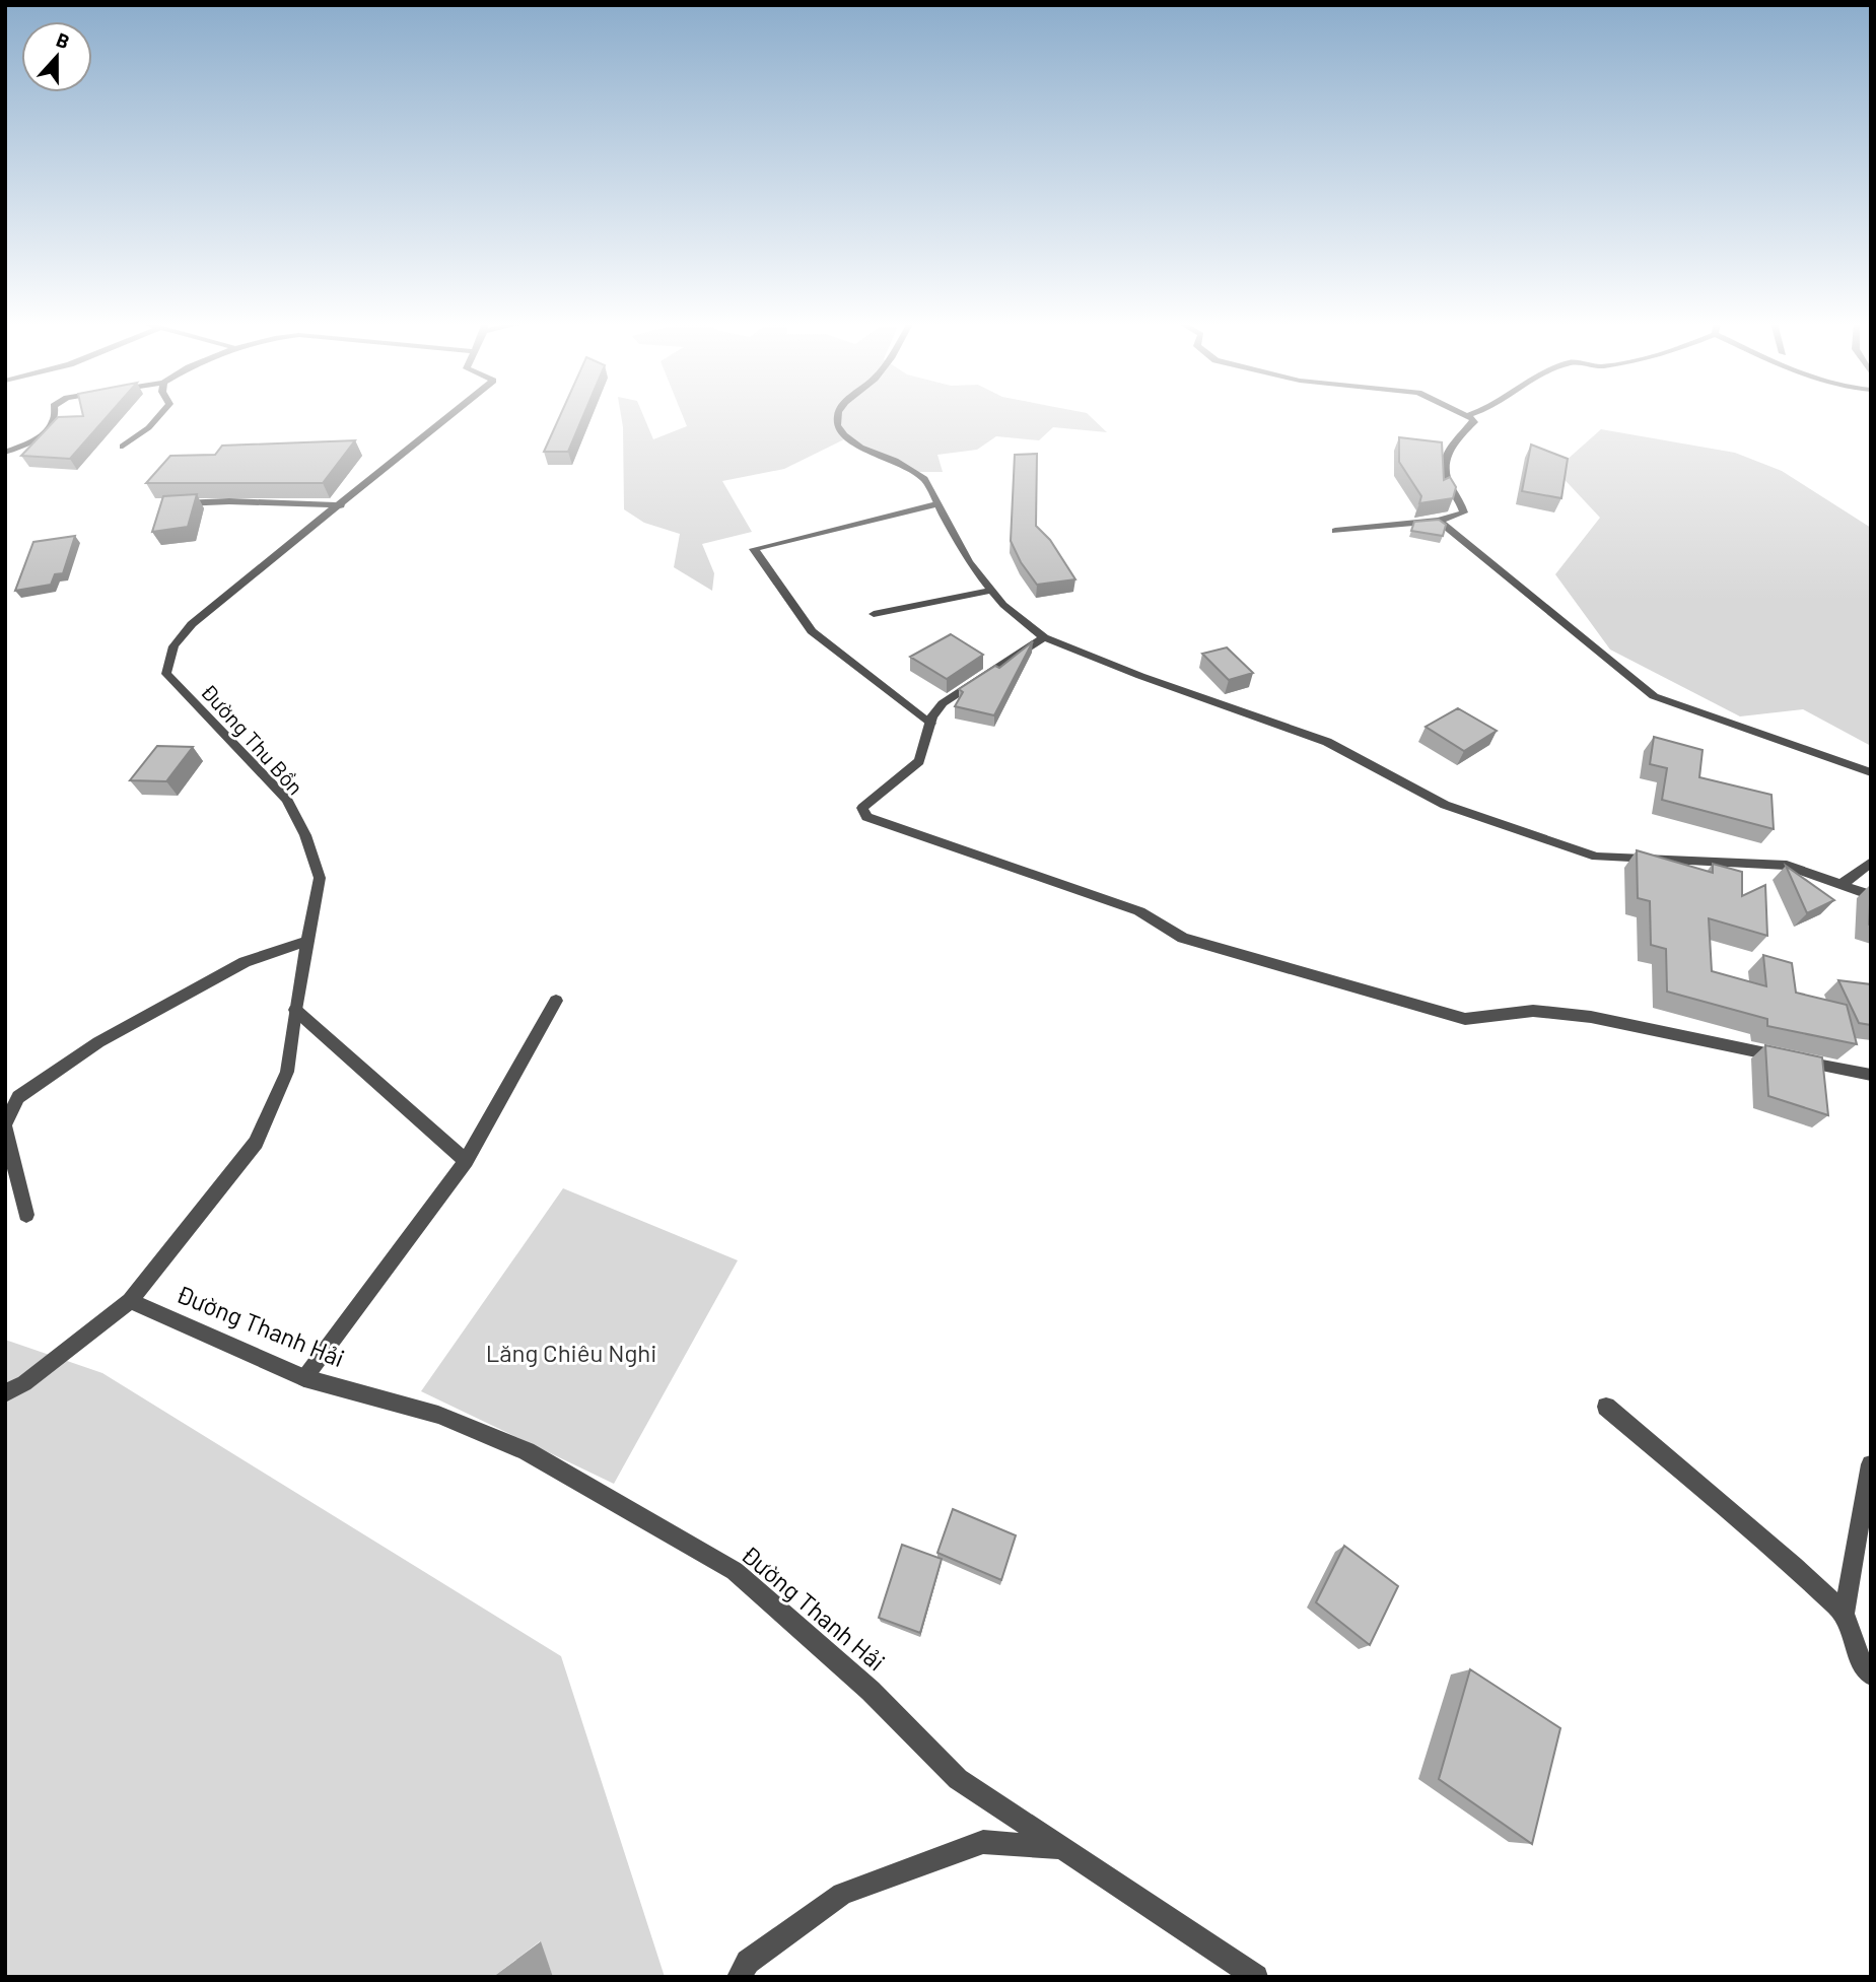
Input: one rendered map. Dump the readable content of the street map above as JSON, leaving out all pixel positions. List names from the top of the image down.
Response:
{
  "streets": {
    "street": ["Đường Thu Bồn", "Đường Thanh Hải"]
  },
  "crossings": [
    ["Đường Thu Bồn", "Đường Thanh Hải"]
  ],
  "parks": ["Lăng Chiêu Nghi"],
  "north": "top"
}
